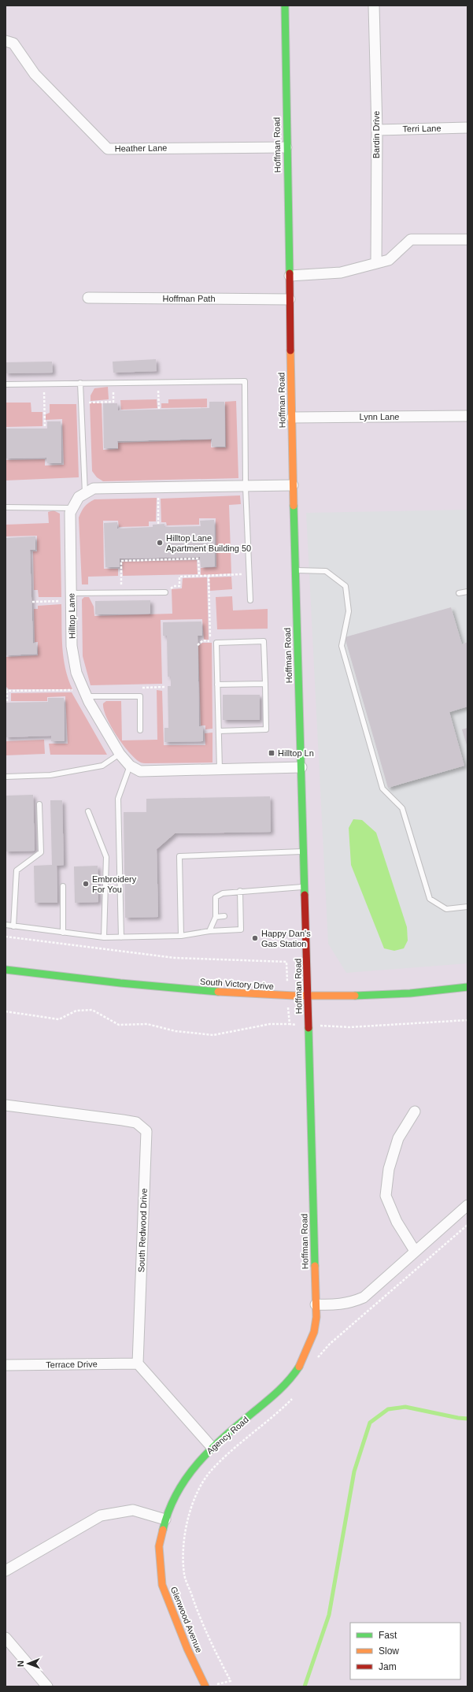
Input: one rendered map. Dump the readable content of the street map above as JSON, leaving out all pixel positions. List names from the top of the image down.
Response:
{
  "streets": {
    "main road": [
      "Hoffman Road",
      "South Victory Drive",
      "Agency Road",
      "Glenwood Avenue"
    ],
    "street": [
      "Terri Lane",
      "Bardin Drive",
      "Heather Lane",
      "Hoffman Path",
      "Lynn Lane",
      "Hilltop Lane",
      "South Redwood Drive",
      "Terrace Drive"
    ]
  },
  "crossings": [
    ["Terri Lane", "Bardin Drive"],
    ["Hoffman Road", "Heather Lane"],
    ["Hoffman Road", "Hoffman Path"],
    ["Hoffman Road", "Lynn Lane"],
    ["Hoffman Road", "Hilltop Lane"],
    ["Hoffman Road", "South Victory Drive"],
    ["Hoffman Road", "Agency Road"],
    ["South Redwood Drive", "Terrace Drive"],
    ["Agency Road", "Glenwood Avenue"]
  ],
  "places": {
    "other": ["Hilltop Lane Apartment Building 50", "Embroidery For You", "Happy Dan's Gas Station"],
    "transit": ["Hilltop Ln"]
  },
  "legend": ["Fast", "Slow", "Jam"],
  "north": "left"
}
